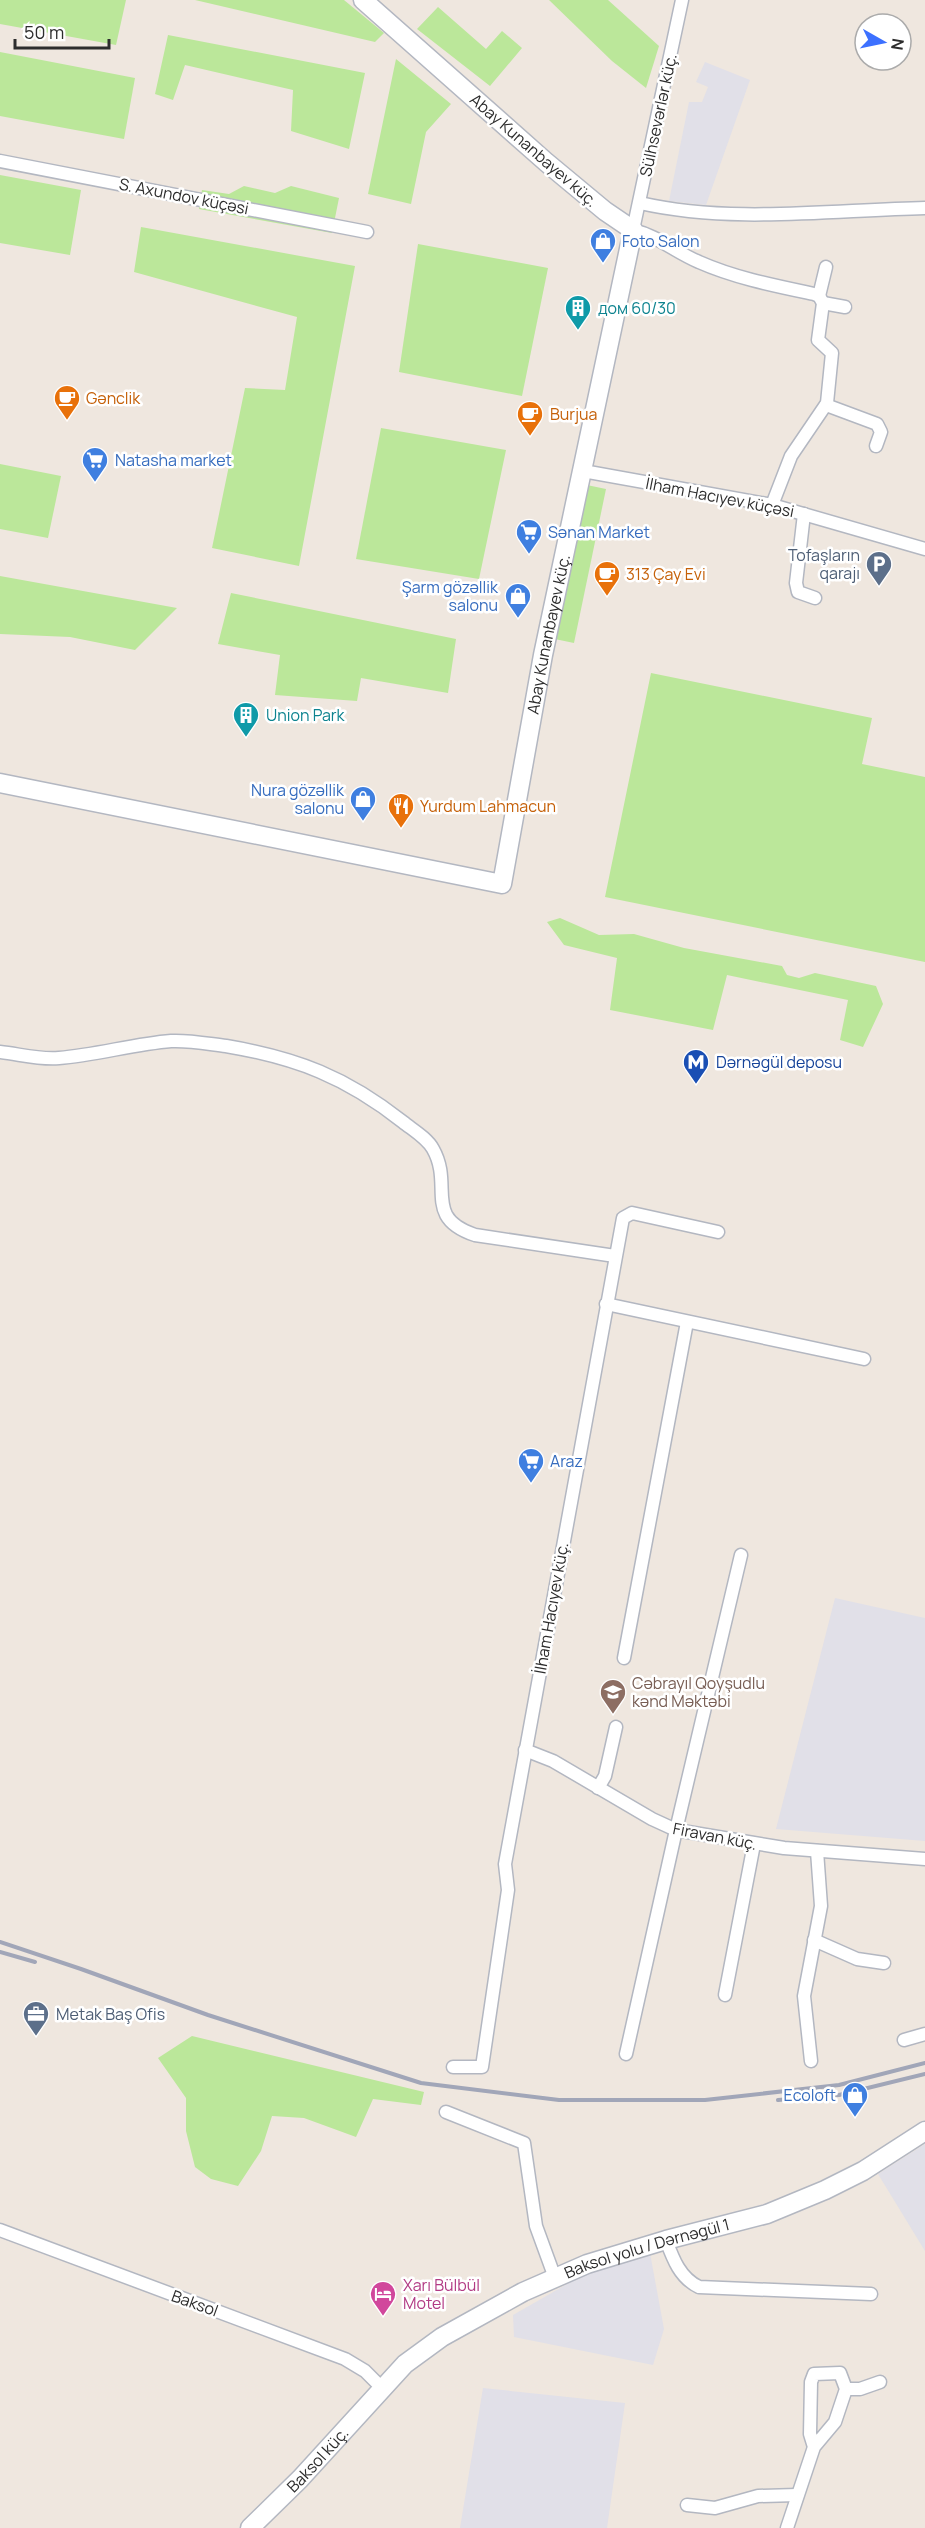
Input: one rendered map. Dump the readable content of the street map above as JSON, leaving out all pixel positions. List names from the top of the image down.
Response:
{
  "streets": {
    "street": [
      "Sülhsevərlər küç.",
      "Abay Kunanbayev küç.",
      "S. Axundov küçəsi",
      "İlham Hacıyev küçəsi",
      "İlham Hacıyev küç.",
      "Firavan küç.",
      "Baksol yolu / Dərnəgül 1",
      "Baksol",
      "Baksol küç."
    ]
  },
  "crossings": [
    ["Sülhsevərlər küç.", "Abay Kunanbayev küç."],
    ["Abay Kunanbayev küç.", "İlham Hacıyev küçəsi"],
    ["İlham Hacıyev küç.", "Firavan küç."],
    ["Baksol yolu / Dərnəgül 1", "Baksol"],
    ["Baksol yolu / Dərnəgül 1", "Baksol küç."],
    ["Baksol", "Baksol küç."]
  ],
  "places": {
    "shop": [
      "Foto Salon",
      "Şarm gözəllik salonu",
      "Nura gözəllik salonu",
      "Ecoloft"
    ],
    "building": ["дом 60/30", "Union Park"],
    "cafe": ["Gənclik", "Burjua", "313 Çay Evi"],
    "supermarket": ["Natasha market", "Sənan Market", "Araz"],
    "parking": ["Tofaşların qarajı"],
    "restaurant": ["Yurdum Lahmacun"],
    "metro station": ["Dərnəgül deposu"],
    "school or university": ["Cəbrayıl Qoyşudlu kənd Məktəbi"],
    "office": ["Metak Baş Ofis"],
    "hotel": ["Xarı Bülbül Motel"]
  },
  "scale_bar": "50 m",
  "north": "right"
}
